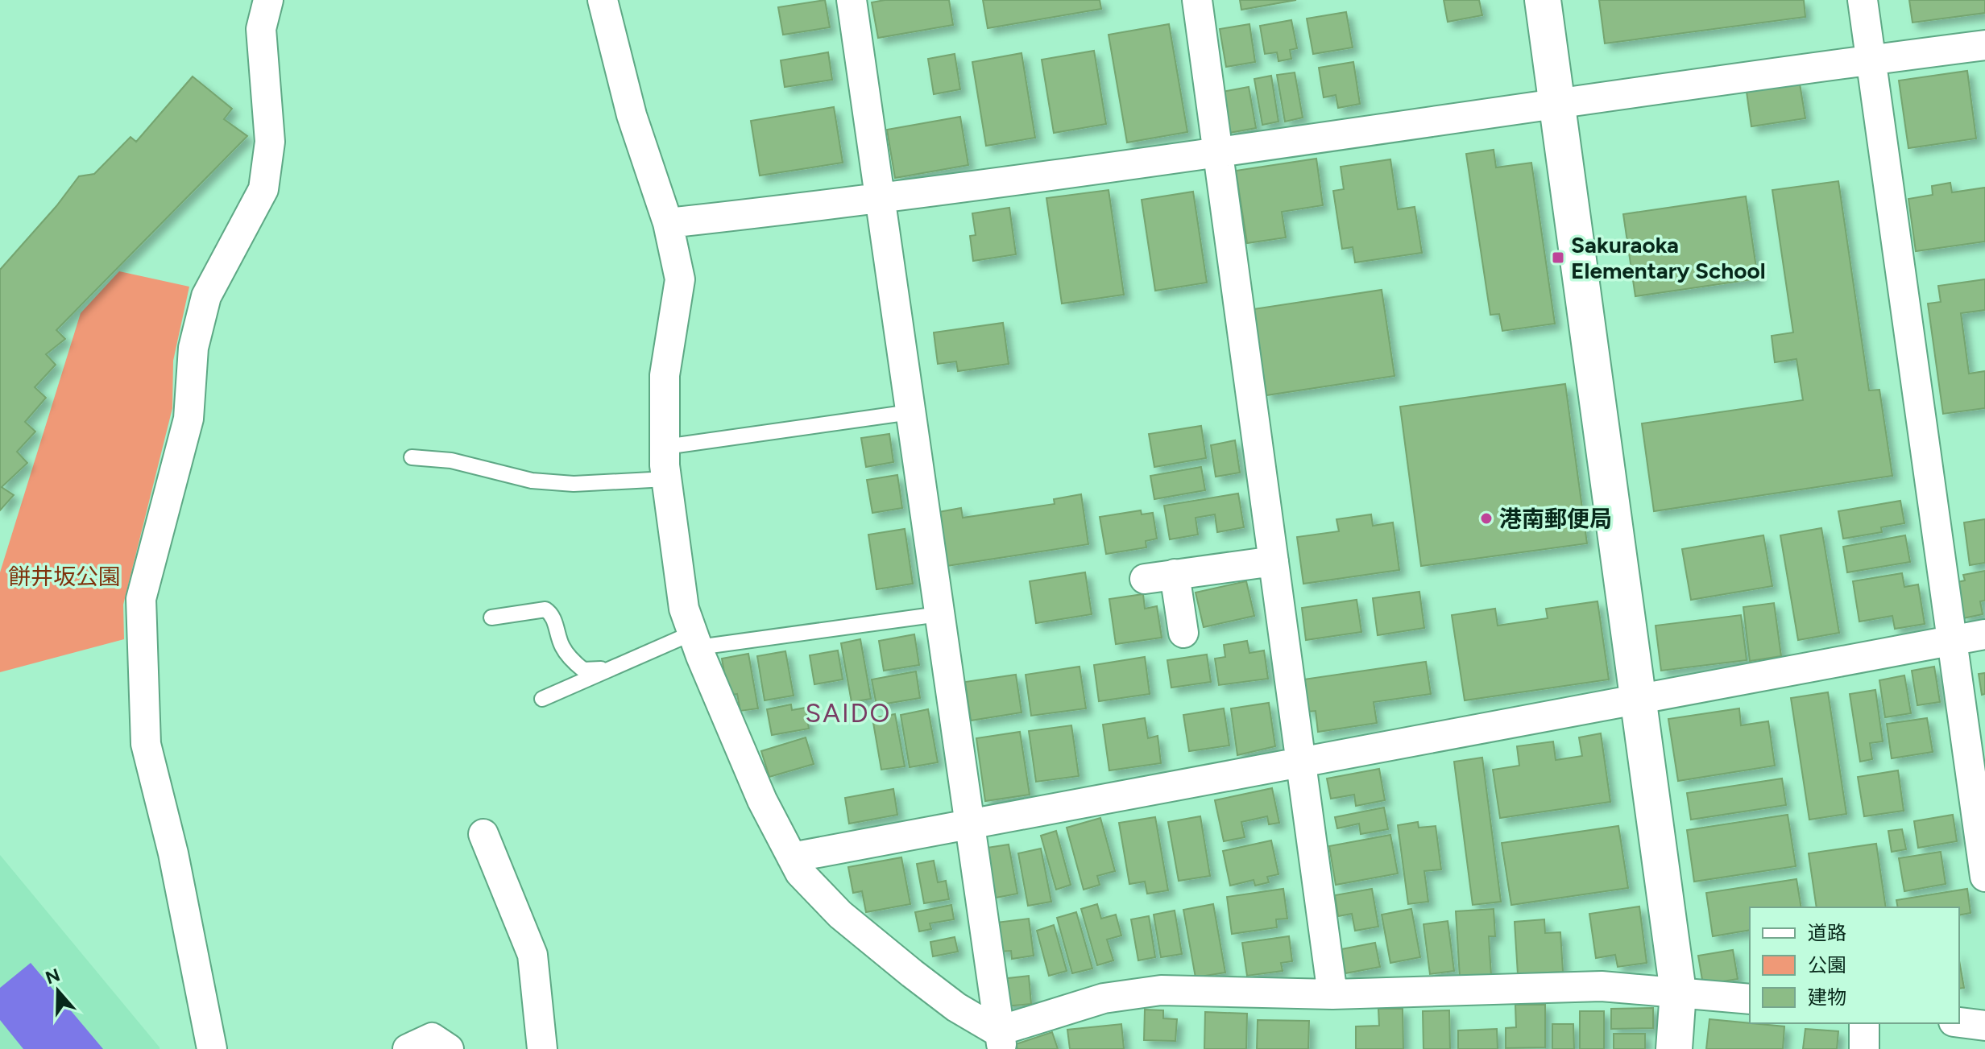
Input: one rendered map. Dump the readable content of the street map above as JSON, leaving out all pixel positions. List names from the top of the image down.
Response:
{
  "districts": ["SAIDO"],
  "parks": ["餅井坂公園"],
  "places": {
    "transit": ["Sakuraoka Elementary School"],
    "other": ["港南郵便局"]
  },
  "legend": ["道路", "公園", "建物"],
  "north": "top"
}
